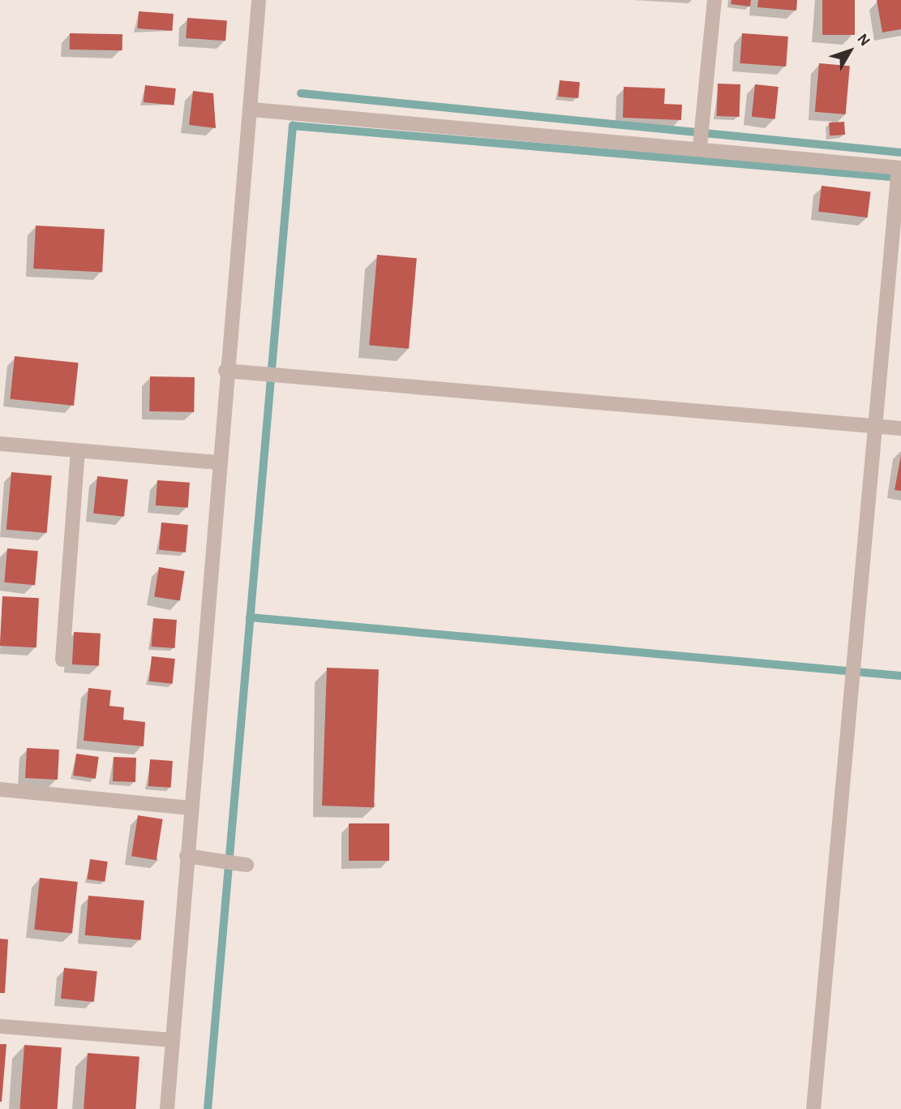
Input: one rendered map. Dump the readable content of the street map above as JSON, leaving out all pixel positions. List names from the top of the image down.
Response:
{
  "north": "top right"
}
